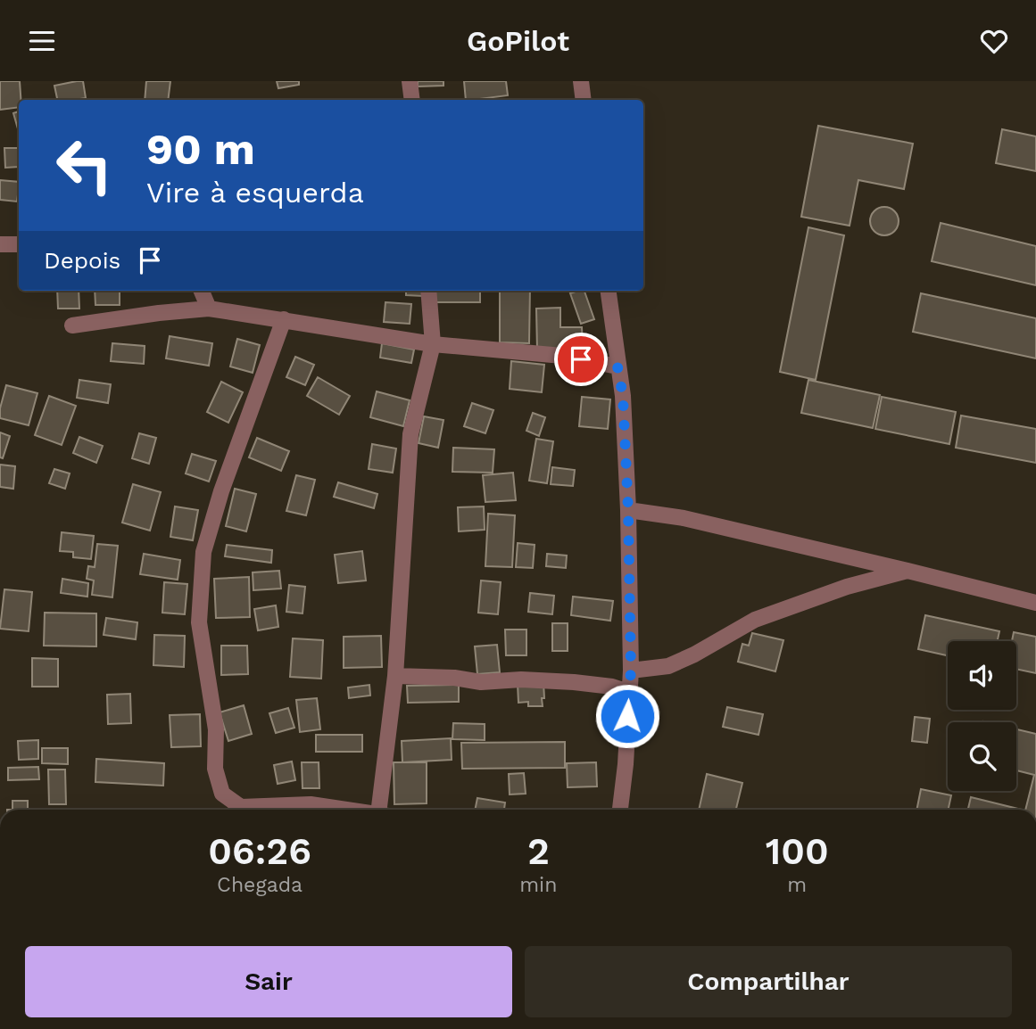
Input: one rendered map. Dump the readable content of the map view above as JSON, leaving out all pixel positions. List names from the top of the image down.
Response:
{
  "page": {
    "header": "GoPilot",
    "turn": ["90 m", "Vire à esquerda"],
    "then": "Depois",
    "eta": [
      "06:26",
      "Chegada",
      "2",
      "min",
      "100",
      "m"
    ],
    "buttons": ["Sair", "Compartilhar"]
  }
}
